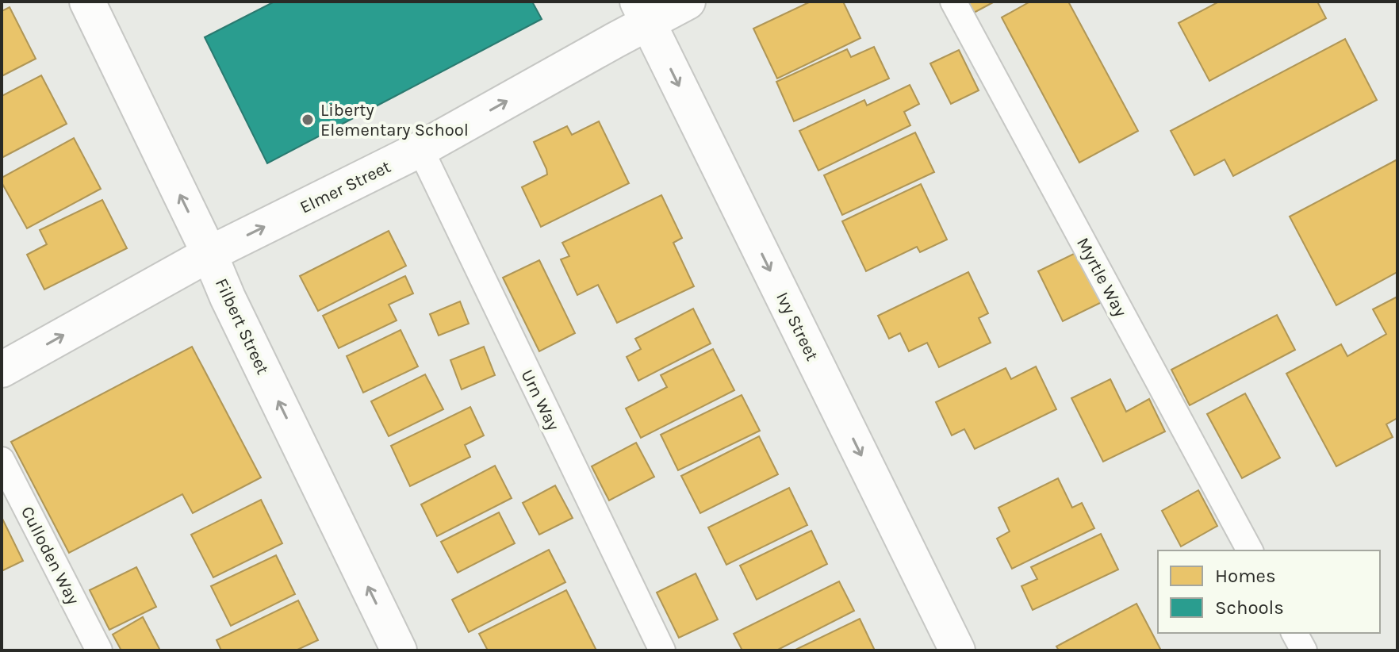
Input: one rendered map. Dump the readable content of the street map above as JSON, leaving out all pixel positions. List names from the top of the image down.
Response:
{
  "streets": {
    "street": ["Elmer Street", "Filbert Street", "Ivy Street"],
    "lane": ["Myrtle Way", "Urn Way", "Culloden Way"]
  },
  "crossings": [
    ["Elmer Street", "Filbert Street"],
    ["Elmer Street", "Ivy Street"],
    ["Elmer Street", "Urn Way"]
  ],
  "one_way": ["Elmer Street", "Filbert Street", "Ivy Street"],
  "places": ["Liberty Elementary School"],
  "legend": ["Homes", "Schools"]
}
